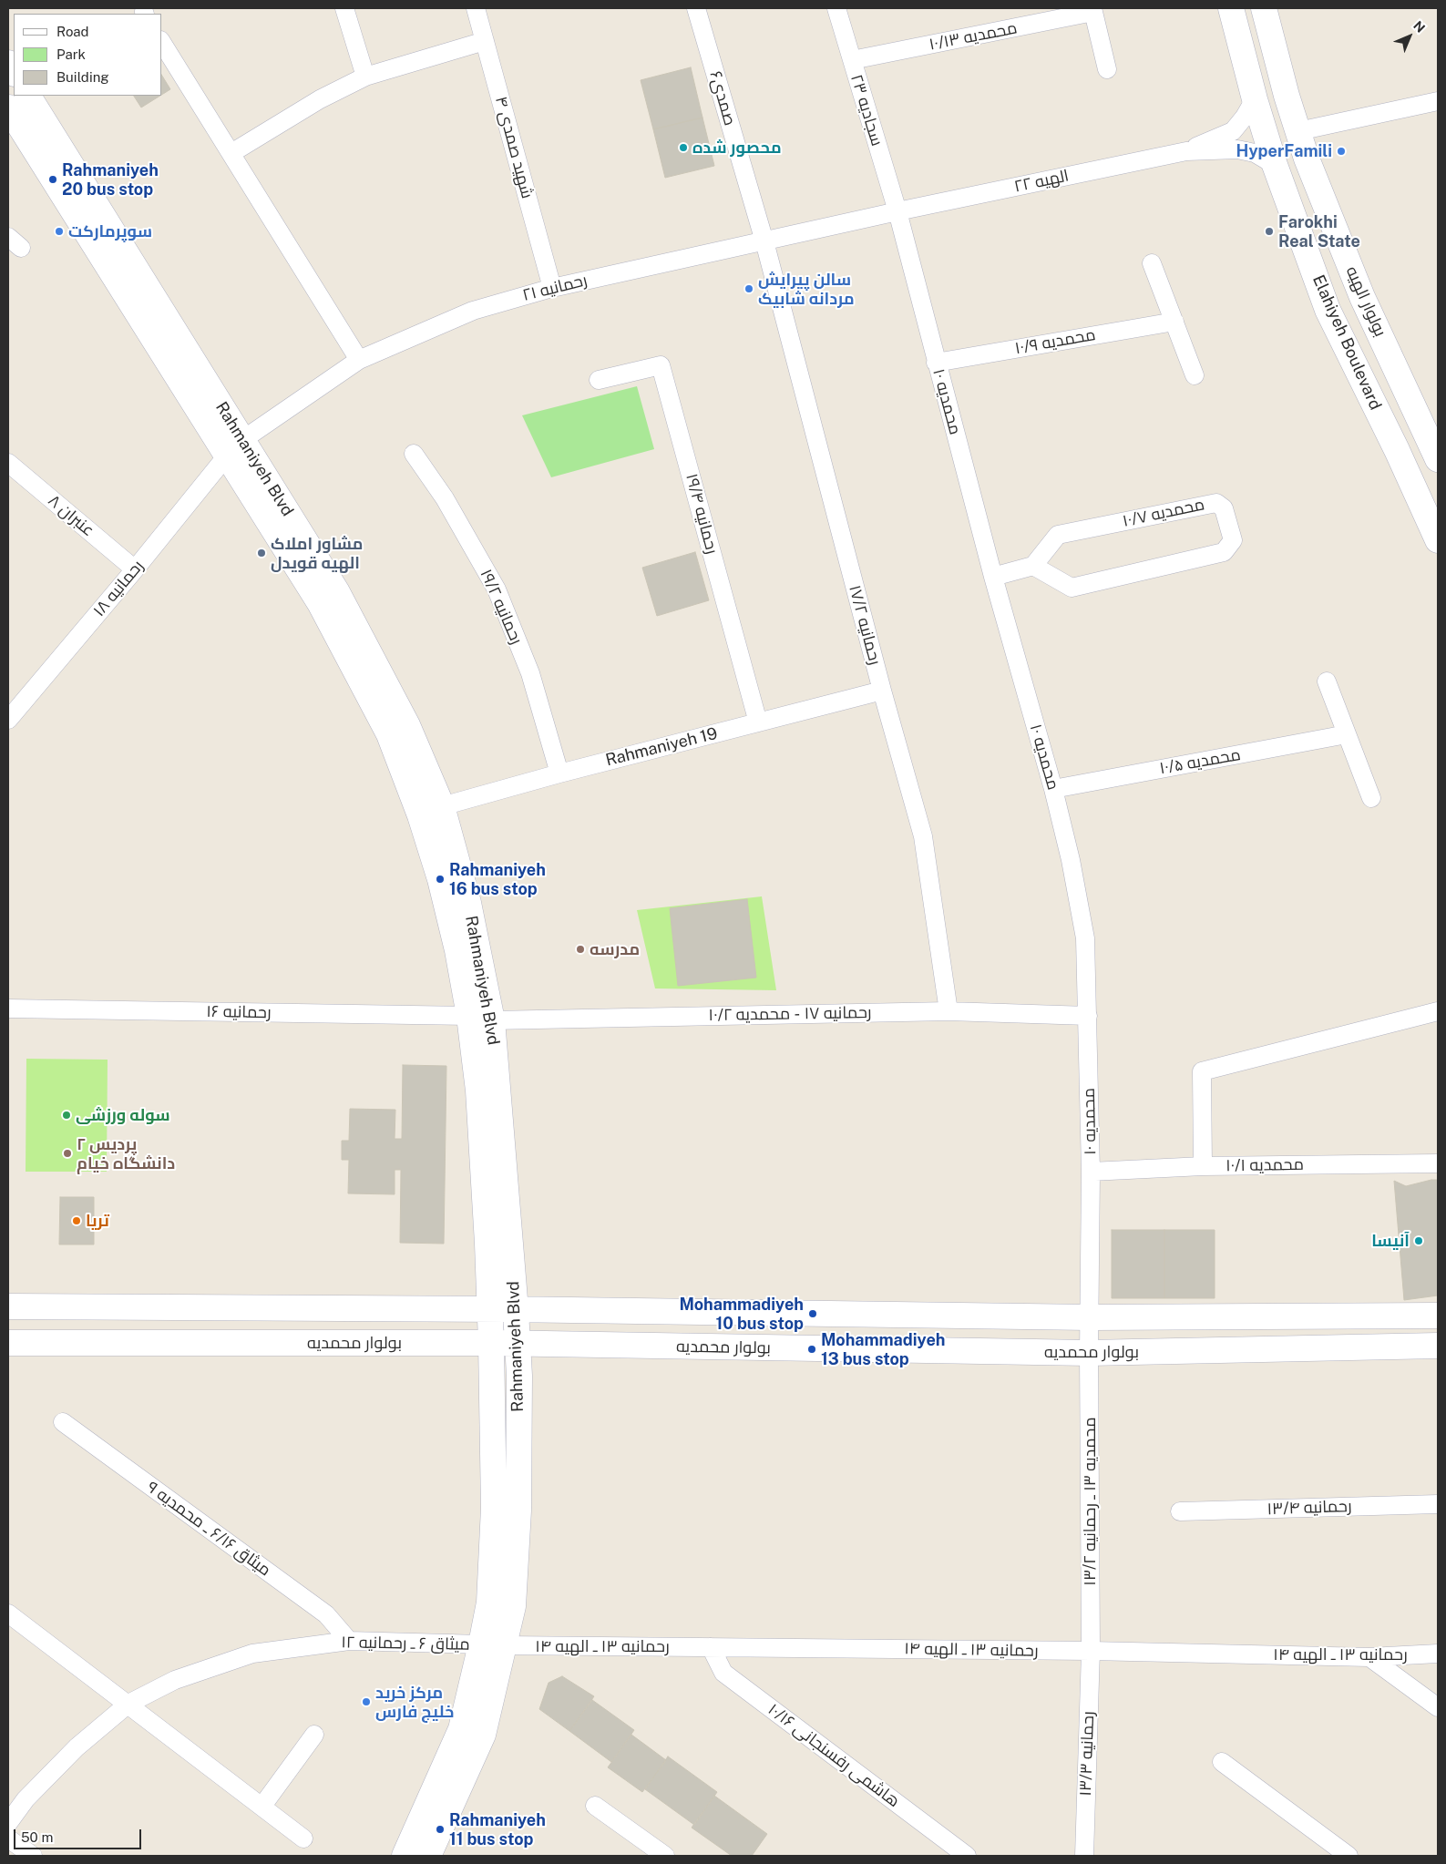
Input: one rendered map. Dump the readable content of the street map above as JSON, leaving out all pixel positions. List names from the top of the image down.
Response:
{
  "streets": {
    "main road": [
      "بولوار الهیه",
      "Elahiyeh Boulevard",
      "Rahmaniyeh Blvd",
      "بولوار محمدیه"
    ],
    "street": [
      "محمدیه ۱۰/۱۳",
      "صمدی۶",
      "سجادیه ۲۳",
      "شهید صمدی ۴",
      "الهیه ۲۲",
      "رحمانیه ۲۱",
      "محمدیه ۱۰/۹",
      "محمدیه ۱۰",
      "محمدیه ۱۰/۷",
      "رحمانیه ۱۹/۴",
      "عنبران ۸",
      "رحمانیه ۱۸",
      "رحمانیه ۱۹/۲",
      "رحمانیه ۱۷/۲",
      "Rahmaniyeh 19",
      "محمدیه ۱۰/۵",
      "رحمانیه ۱۶",
      "رحمانیه ۱۷ - محمدیه ۱۰/۲",
      "محمدیه ۱۰/۱",
      "محمدیه ۱۳ ـ رحمانیه ۱۳/۲",
      "رحمانیه ۱۳/۴",
      "میثاق ۶/۱۶ ـ محمدیه ۹",
      "میثاق ۶ ـ رحمانیه ۱۲",
      "رحمانیه ۱۳ ـ الهیه ۱۴",
      "رحمانیه ۱۳/۳",
      "هاشمی رفسنجانی ۱۰/۱۶"
    ]
  },
  "crossings": [
    ["محمدیه ۱۰/۱۳", "سجادیه ۲۳"],
    ["صمدی۶", "رحمانیه ۲۱"],
    ["صمدی۶", "رحمانیه ۱۷/۲"],
    ["سجادیه ۲۳", "الهیه ۲۲"],
    ["سجادیه ۲۳", "رحمانیه ۲۱"],
    ["سجادیه ۲۳", "محمدیه ۱۰"],
    ["شهید صمدی ۴", "رحمانیه ۲۱"],
    ["الهیه ۲۲", "رحمانیه ۲۱"],
    ["الهیه ۲۲", "محمدیه ۱۰"],
    ["رحمانیه ۲۱", "محمدیه ۱۰"],
    ["رحمانیه ۲۱", "Rahmaniyeh Blvd"],
    ["رحمانیه ۲۱", "رحمانیه ۱۸"],
    ["رحمانیه ۲۱", "رحمانیه ۱۷/۲"],
    ["محمدیه ۱۰/۹", "محمدیه ۱۰"],
    ["محمدیه ۱۰", "محمدیه ۱۰/۵"],
    ["محمدیه ۱۰", "رحمانیه ۱۷ - محمدیه ۱۰/۲"],
    ["محمدیه ۱۰", "محمدیه ۱۰/۱"],
    ["محمدیه ۱۰", "بولوار محمدیه"],
    ["محمدیه ۱۰", "محمدیه ۱۳ ـ رحمانیه ۱۳/۲"],
    ["Rahmaniyeh Blvd", "رحمانیه ۱۸"],
    ["Rahmaniyeh Blvd", "Rahmaniyeh 19"],
    ["Rahmaniyeh Blvd", "رحمانیه ۱۶"],
    ["Rahmaniyeh Blvd", "رحمانیه ۱۷ - محمدیه ۱۰/۲"],
    ["Rahmaniyeh Blvd", "بولوار محمدیه"],
    ["Rahmaniyeh Blvd", "میثاق ۶ ـ رحمانیه ۱۲"],
    ["Rahmaniyeh Blvd", "رحمانیه ۱۳ ـ الهیه ۱۴"],
    ["رحمانیه ۱۹/۴", "Rahmaniyeh 19"],
    ["عنبران ۸", "رحمانیه ۱۸"],
    ["رحمانیه ۱۹/۲", "Rahmaniyeh 19"],
    ["رحمانیه ۱۷/۲", "Rahmaniyeh 19"],
    ["رحمانیه ۱۷/۲", "رحمانیه ۱۷ - محمدیه ۱۰/۲"],
    ["رحمانیه ۱۶", "رحمانیه ۱۷ - محمدیه ۱۰/۲"],
    ["بولوار محمدیه", "محمدیه ۱۳ ـ رحمانیه ۱۳/۲"],
    ["محمدیه ۱۳ ـ رحمانیه ۱۳/۲", "رحمانیه ۱۳ ـ الهیه ۱۴"],
    ["محمدیه ۱۳ ـ رحمانیه ۱۳/۲", "رحمانیه ۱۳/۳"],
    ["میثاق ۶/۱۶ ـ محمدیه ۹", "میثاق ۶ ـ رحمانیه ۱۲"],
    ["میثاق ۶ ـ رحمانیه ۱۲", "رحمانیه ۱۳ ـ الهیه ۱۴"],
    ["رحمانیه ۱۳ ـ الهیه ۱۴", "رحمانیه ۱۳/۳"],
    ["رحمانیه ۱۳ ـ الهیه ۱۴", "هاشمی رفسنجانی ۱۰/۱۶"]
  ],
  "places": [
    "محصور شده",
    "HyperFamili",
    "Rahmaniyeh 20 bus stop",
    "سوپرمارکت",
    "Farokhi Real State",
    "سالن پیرایش مردانه شابیک",
    "مشاور املاک الهیه قویدل",
    "Rahmaniyeh 16 bus stop",
    "مدرسه",
    "سوله ورزشی",
    "پردیس ۲ دانشگاه خیام",
    "تریا",
    "آنیسا",
    "Mohammadiyeh 10 bus stop",
    "Mohammadiyeh 13 bus stop",
    "مرکز خرید خلیج فارس",
    "Rahmaniyeh 11 bus stop"
  ],
  "legend": ["Road", "Park", "Building"],
  "scale_bar": "50 m",
  "north": "top right"
}
